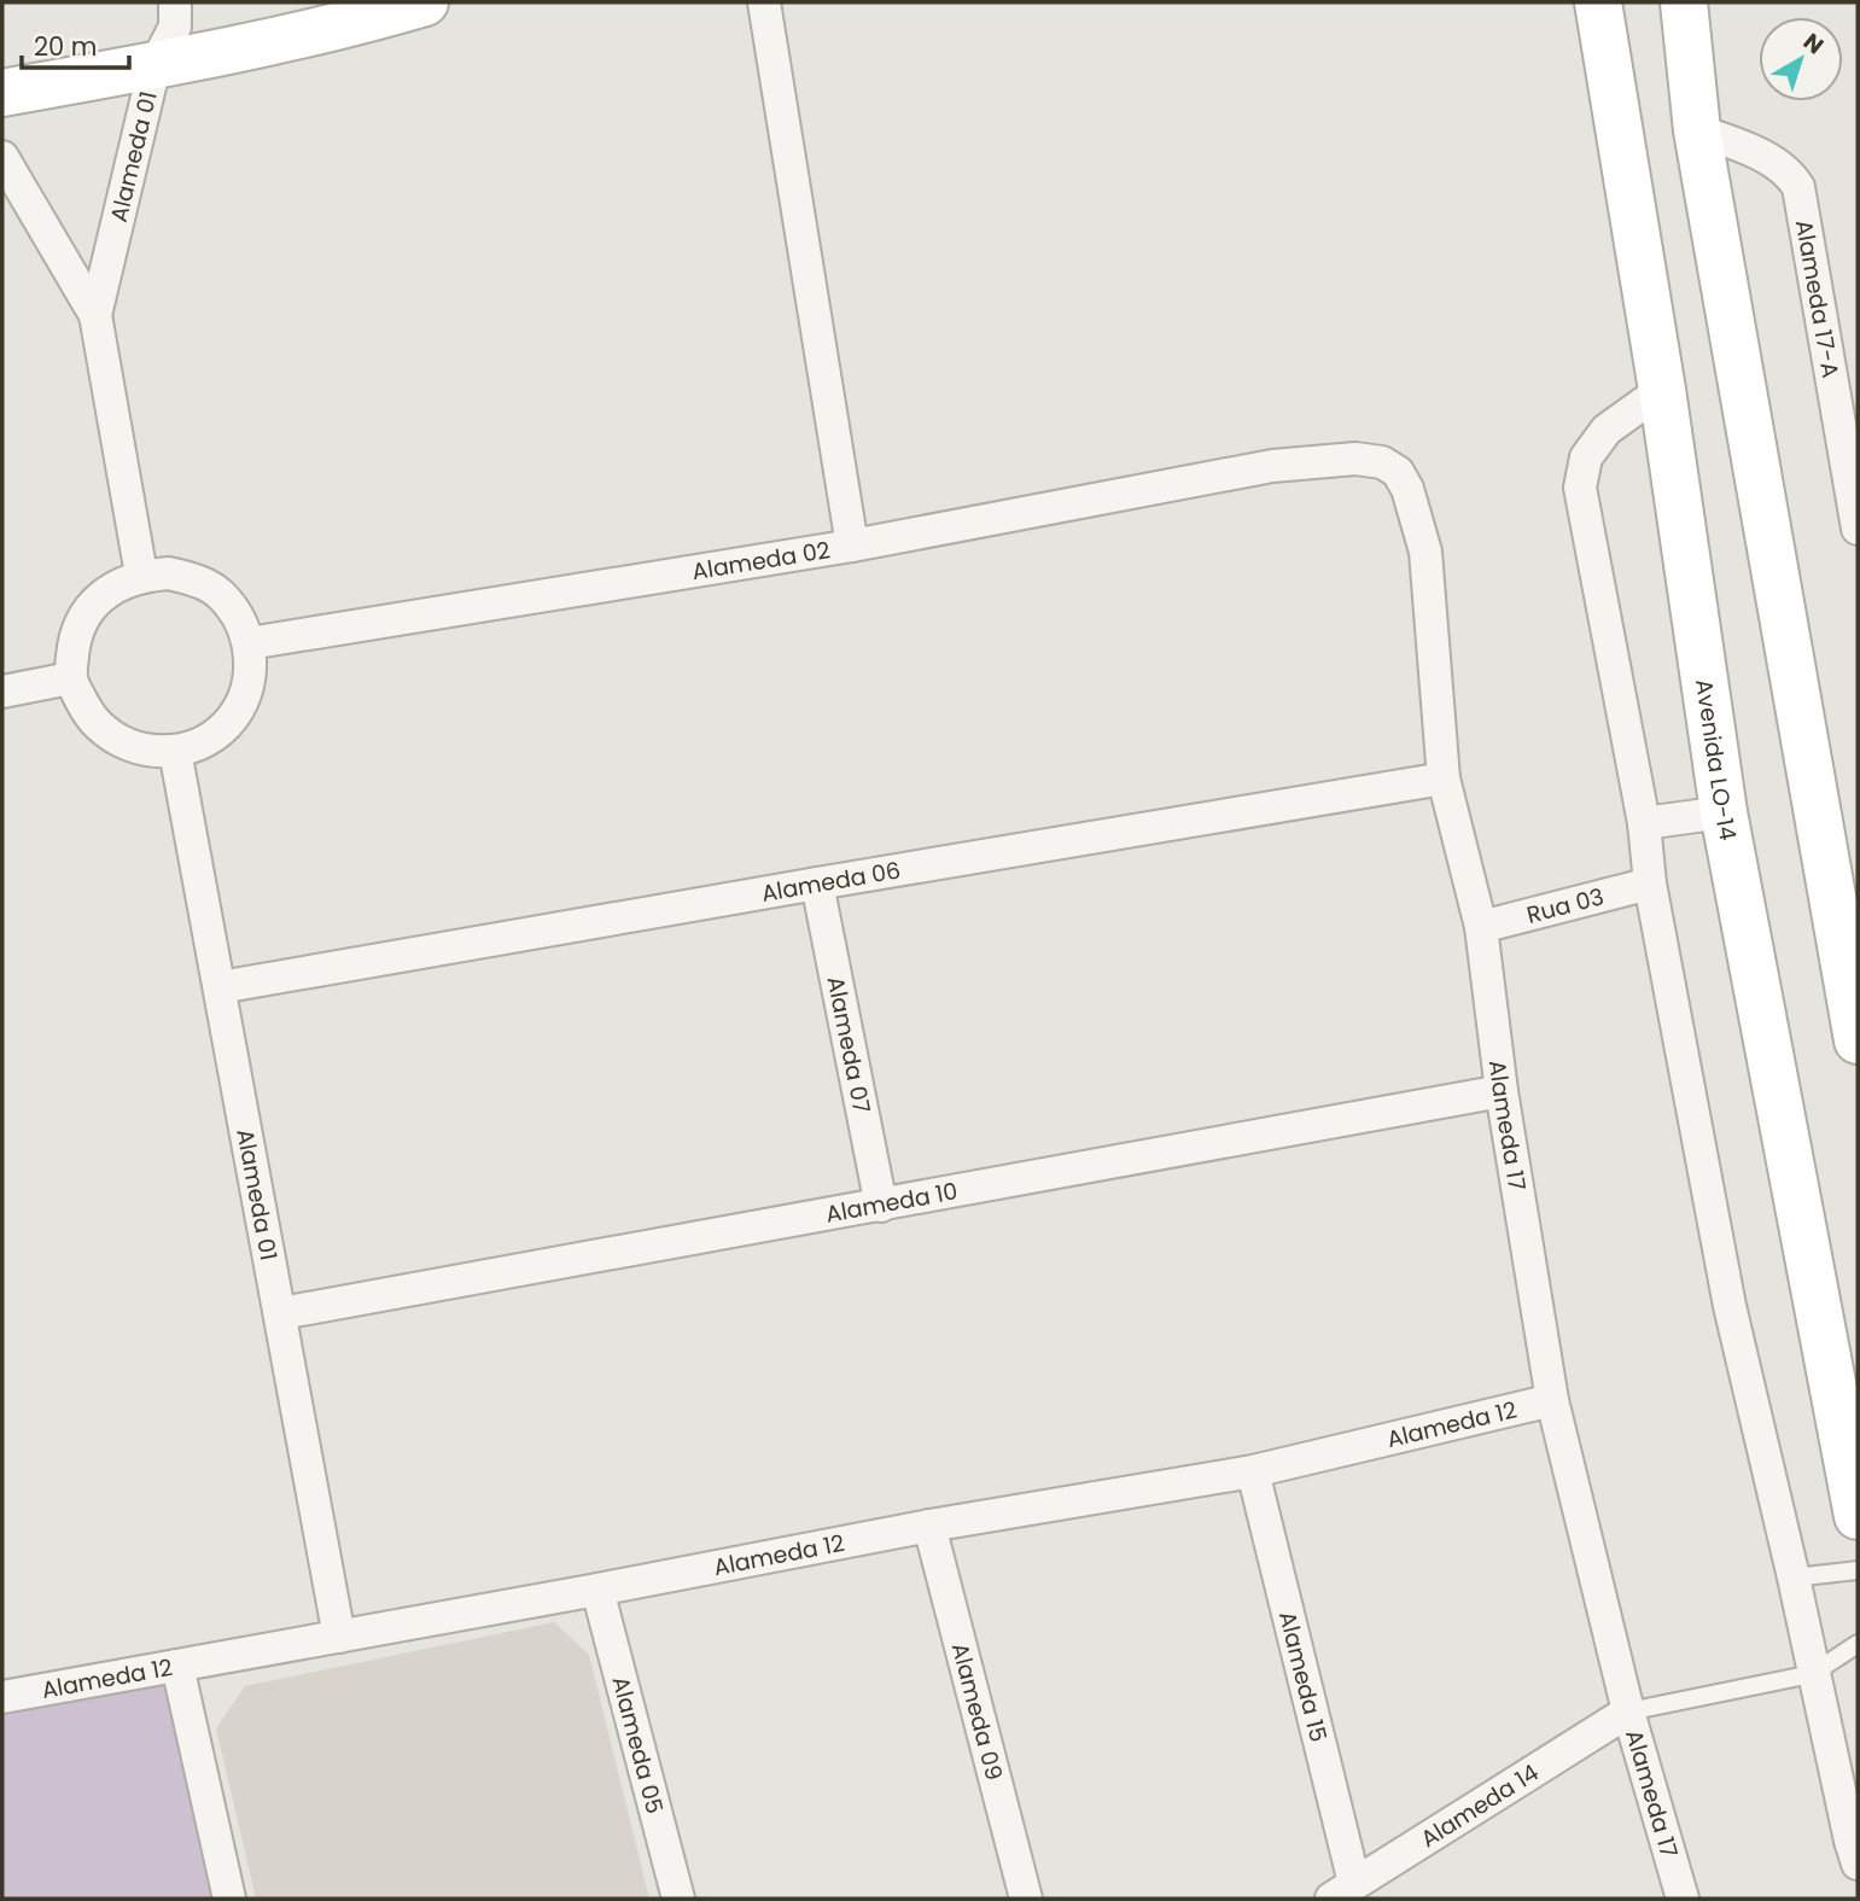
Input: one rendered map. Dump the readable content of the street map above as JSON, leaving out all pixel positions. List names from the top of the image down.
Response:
{
  "streets": {
    "street": [
      "Alameda 01",
      "Alameda 17-A",
      "Alameda 02",
      "Avenida LO-14",
      "Alameda 06",
      "Rua 03",
      "Alameda 07",
      "Alameda 17",
      "Alameda 10",
      "Alameda 12",
      "Alameda 15",
      "Alameda 09",
      "Alameda 05",
      "Alameda 14"
    ]
  },
  "crossings": [
    ["Alameda 01", "Alameda 02"],
    ["Alameda 01", "Alameda 06"],
    ["Alameda 01", "Alameda 10"],
    ["Alameda 01", "Alameda 12"],
    ["Alameda 02", "Alameda 17"],
    ["Alameda 06", "Alameda 07"],
    ["Alameda 06", "Alameda 17"],
    ["Rua 03", "Alameda 17"],
    ["Alameda 07", "Alameda 10"],
    ["Alameda 17", "Alameda 10"],
    ["Alameda 17", "Alameda 12"],
    ["Alameda 17", "Alameda 14"],
    ["Alameda 12", "Alameda 15"],
    ["Alameda 12", "Alameda 09"],
    ["Alameda 12", "Alameda 05"],
    ["Alameda 15", "Alameda 14"]
  ],
  "scale_bar": "20 m",
  "north": "top right"
}
